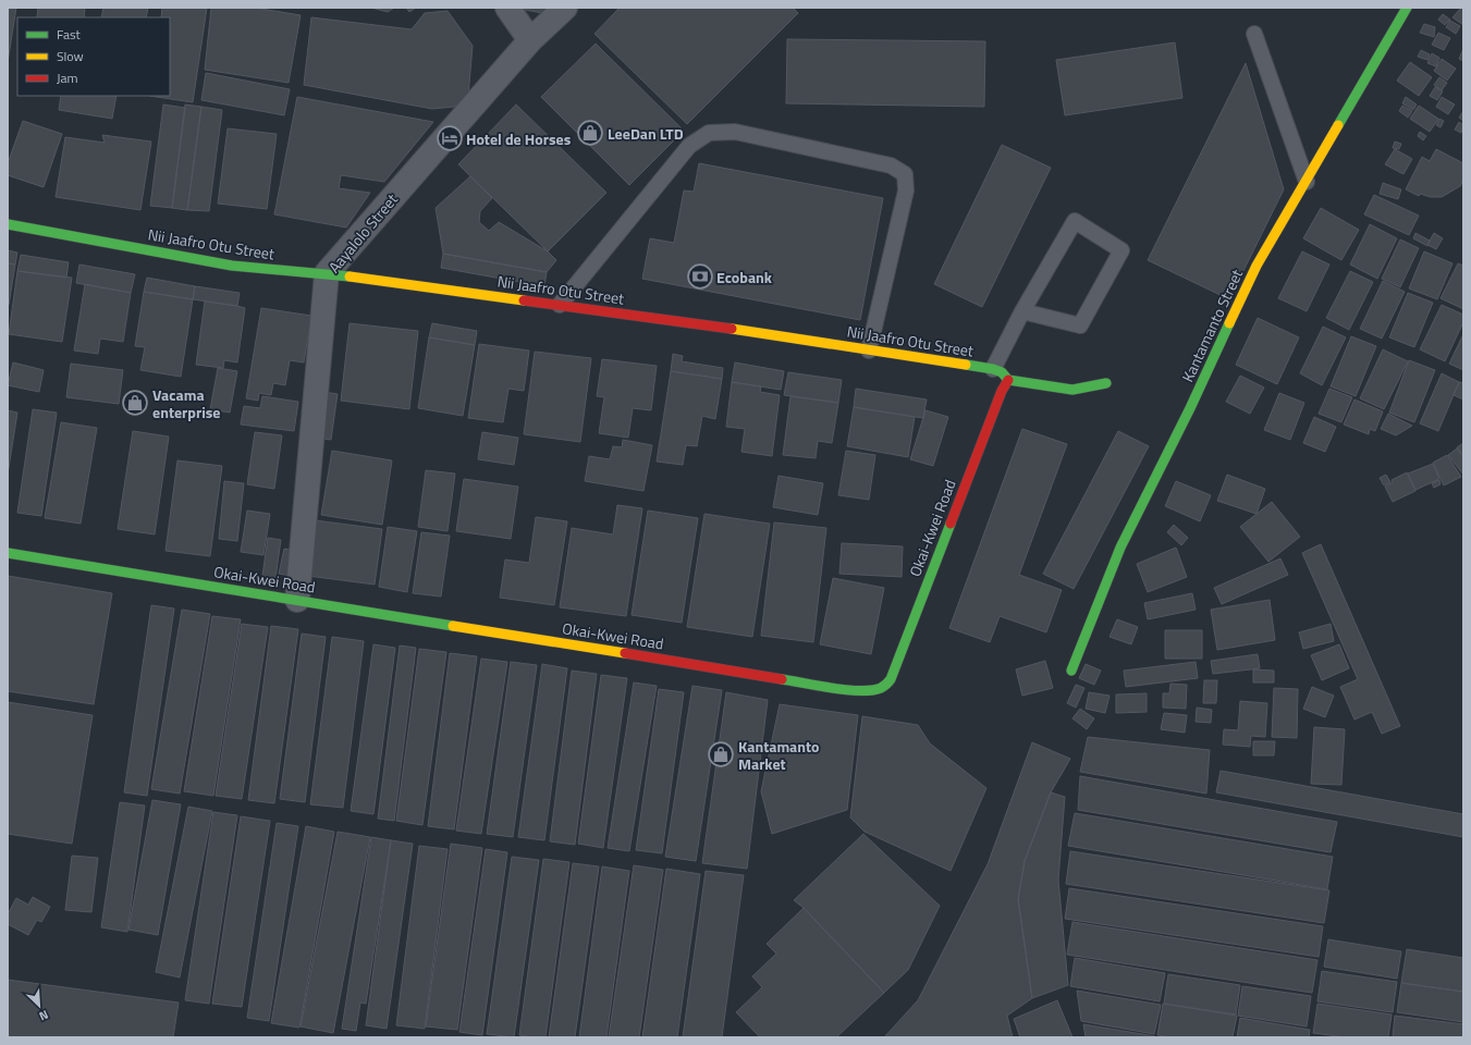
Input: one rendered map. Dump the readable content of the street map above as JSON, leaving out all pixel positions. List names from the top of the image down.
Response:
{
  "streets": {
    "street": [
      "Aayalolo Street",
      "Nii Jaafro Otu Street",
      "Kantamanto Street",
      "Okai-Kwei Road"
    ]
  },
  "crossings": [
    ["Aayalolo Street", "Nii Jaafro Otu Street"],
    ["Aayalolo Street", "Okai-Kwei Road"],
    ["Nii Jaafro Otu Street", "Okai-Kwei Road"]
  ],
  "places": {
    "shop": ["LeeDan LTD", "Vacama enterprise", "Kantamanto Market"],
    "hotel": ["Hotel de Horses"],
    "bank": ["Ecobank"]
  },
  "legend": ["Fast", "Slow", "Jam"],
  "north": "bottom right"
}
